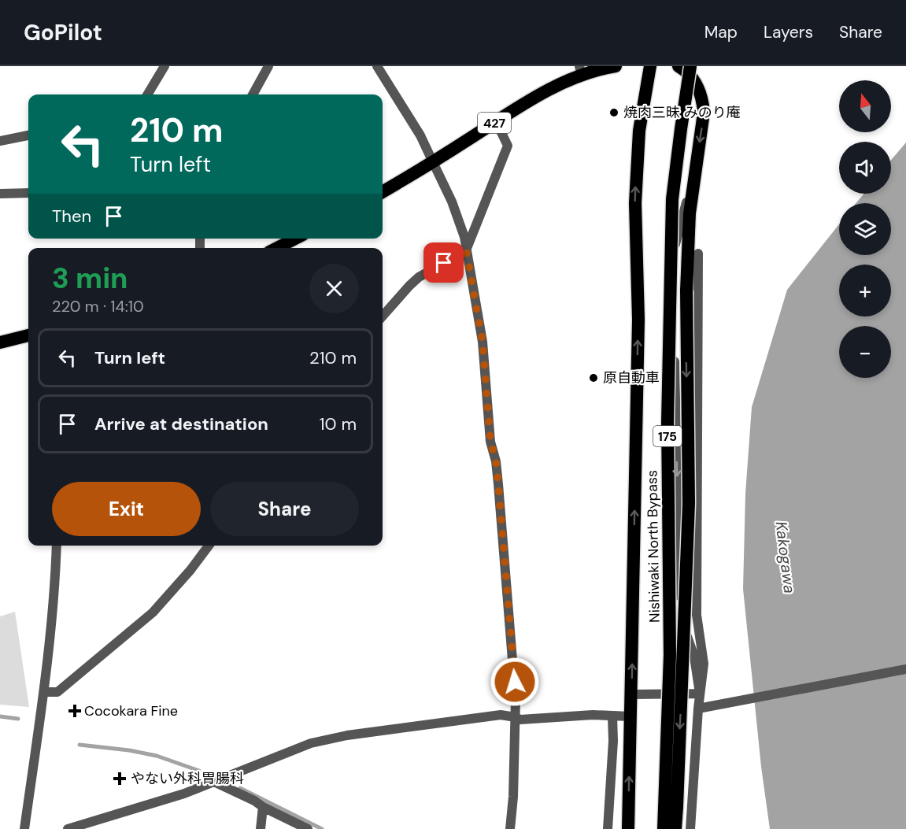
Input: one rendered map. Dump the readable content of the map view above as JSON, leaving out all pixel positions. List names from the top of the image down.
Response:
{
  "streets": {
    "highway": ["427", "175", "Nishiwaki North Bypass"]
  },
  "crossings": [
    ["175", "Nishiwaki North Bypass"]
  ],
  "water": ["Kakogawa"],
  "places": {
    "other": ["焼肉三昧 みのり庵", "原自動車"],
    "health": ["Cocokara Fine", "やない外科胃腸科"]
  },
  "north": "top",
  "page": {
    "header": "GoPilot",
    "nav": ["Map", "Layers", "Share"],
    "map_buttons": ["+", "−"],
    "turn": ["210 m", "Turn left"],
    "then": "Then",
    "heading": ["3 min", "220 m · 14:10"],
    "list": [
      {
        "name": "Turn left",
        "value": "210 m"
      },
      {
        "name": "Arrive at destination",
        "value": "10 m"
      }
    ],
    "buttons": ["Exit", "Share"]
  }
}
